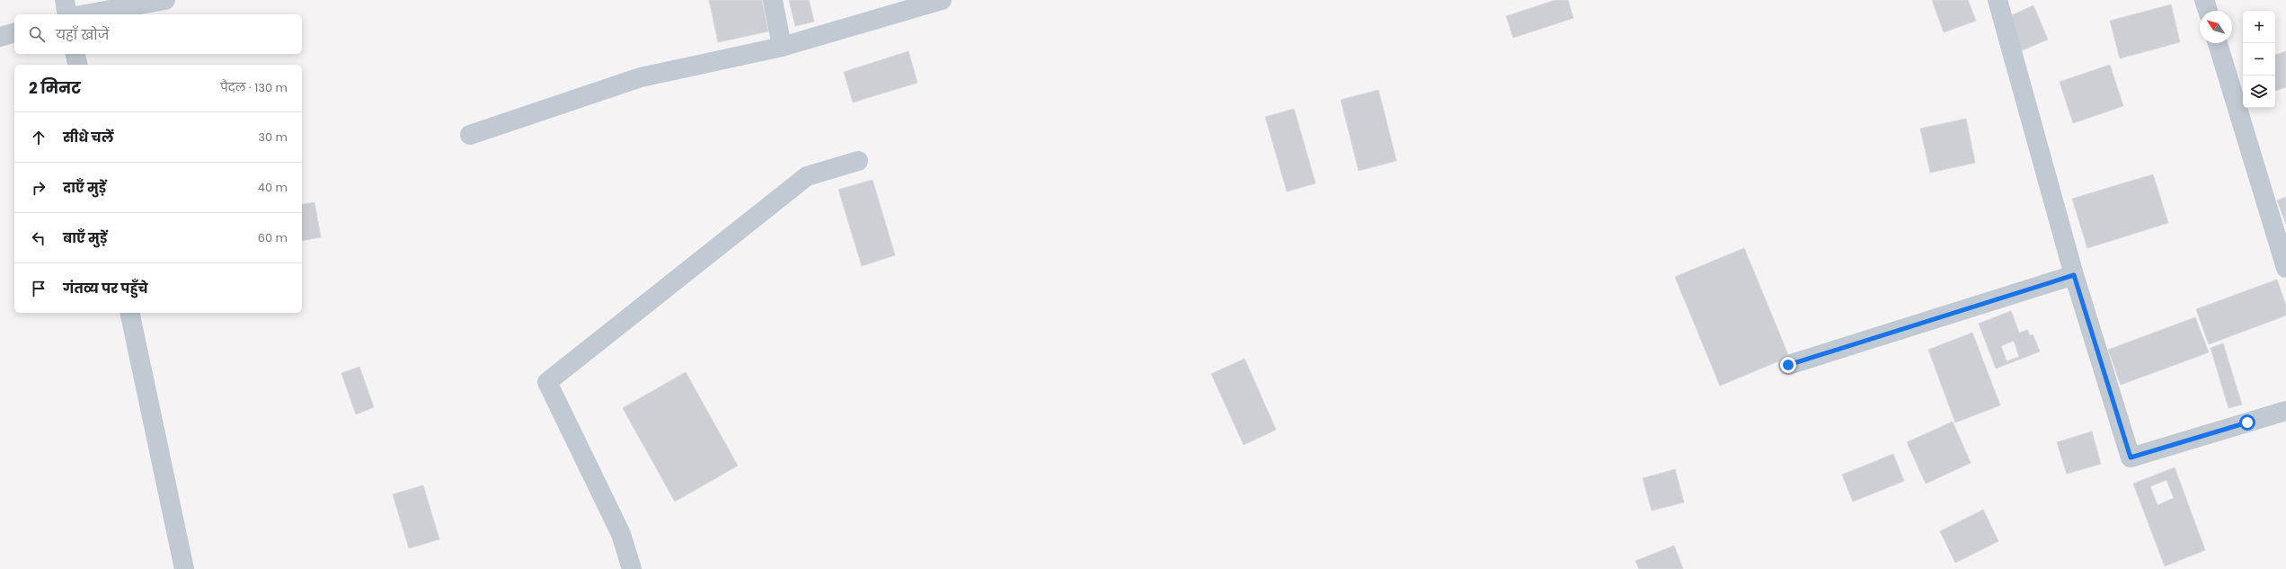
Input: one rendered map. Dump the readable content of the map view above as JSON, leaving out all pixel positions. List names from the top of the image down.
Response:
{
  "north": "top left",
  "page": {
    "map_buttons": ["+", "−"],
    "search": "यहाँ खोजें",
    "heading": ["2 मिनट", "पैदल · 130 m"],
    "list": [
      ["सीधे चलें", "30 m"],
      ["दाएँ मुड़ें", "40 m"],
      ["बाएँ मुड़ें", "60 m"],
      "गंतव्य पर पहुँचे"
    ]
  }
}
